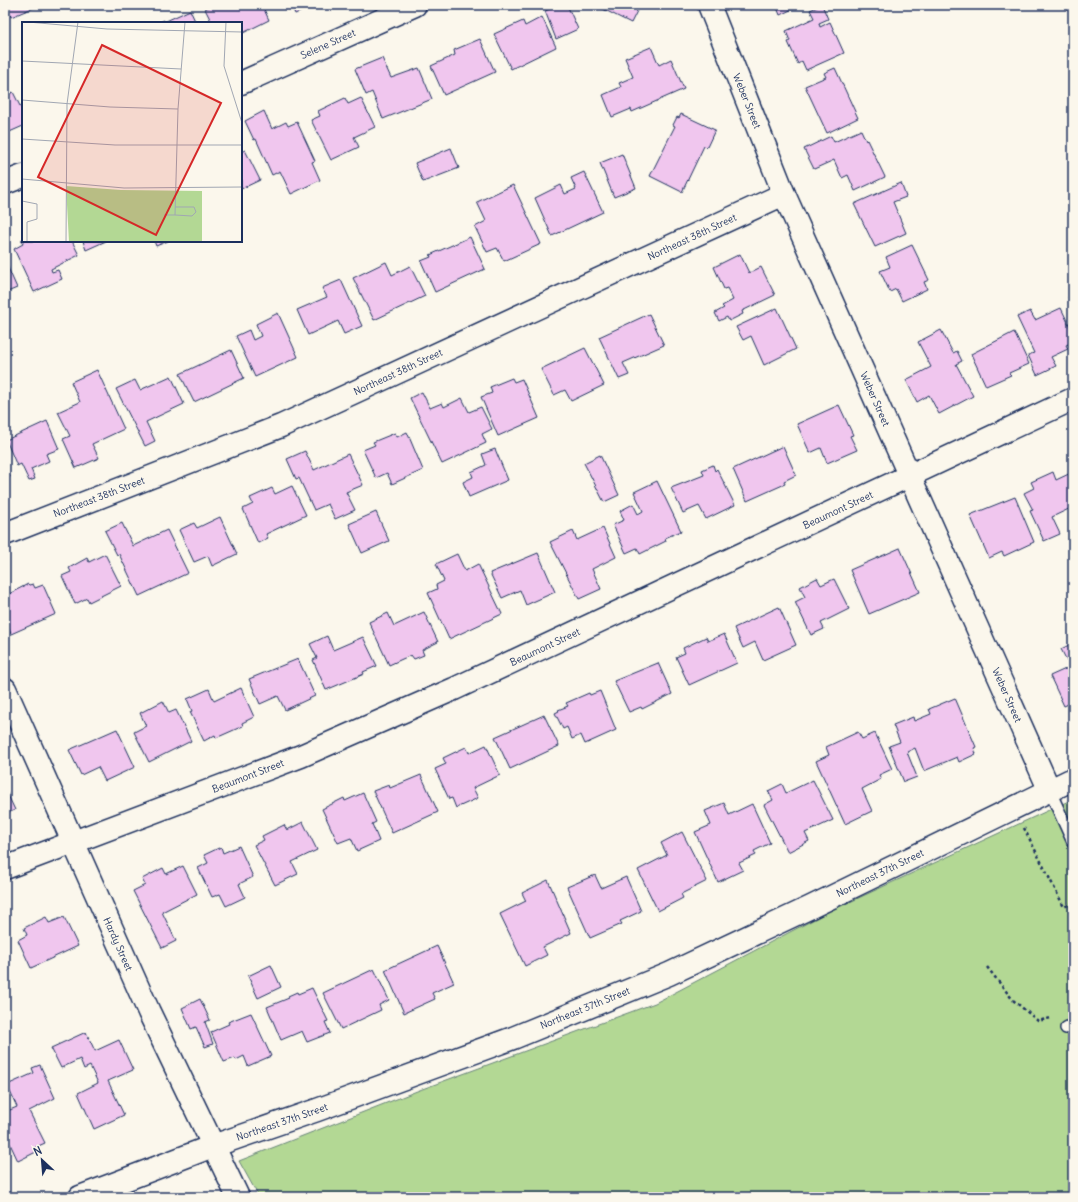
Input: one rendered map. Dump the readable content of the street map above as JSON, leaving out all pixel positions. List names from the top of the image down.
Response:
{
  "streets": {
    "street": [
      "Selene Street",
      "Weber Street",
      "Northeast 38th Street",
      "Beaumont Street",
      "Northeast 37th Street",
      "Hardy Street"
    ]
  },
  "crossings": [
    ["Weber Street", "Northeast 38th Street"],
    ["Weber Street", "Beaumont Street"],
    ["Weber Street", "Northeast 37th Street"],
    ["Beaumont Street", "Hardy Street"],
    ["Northeast 37th Street", "Hardy Street"]
  ],
  "north": "top left"
}
